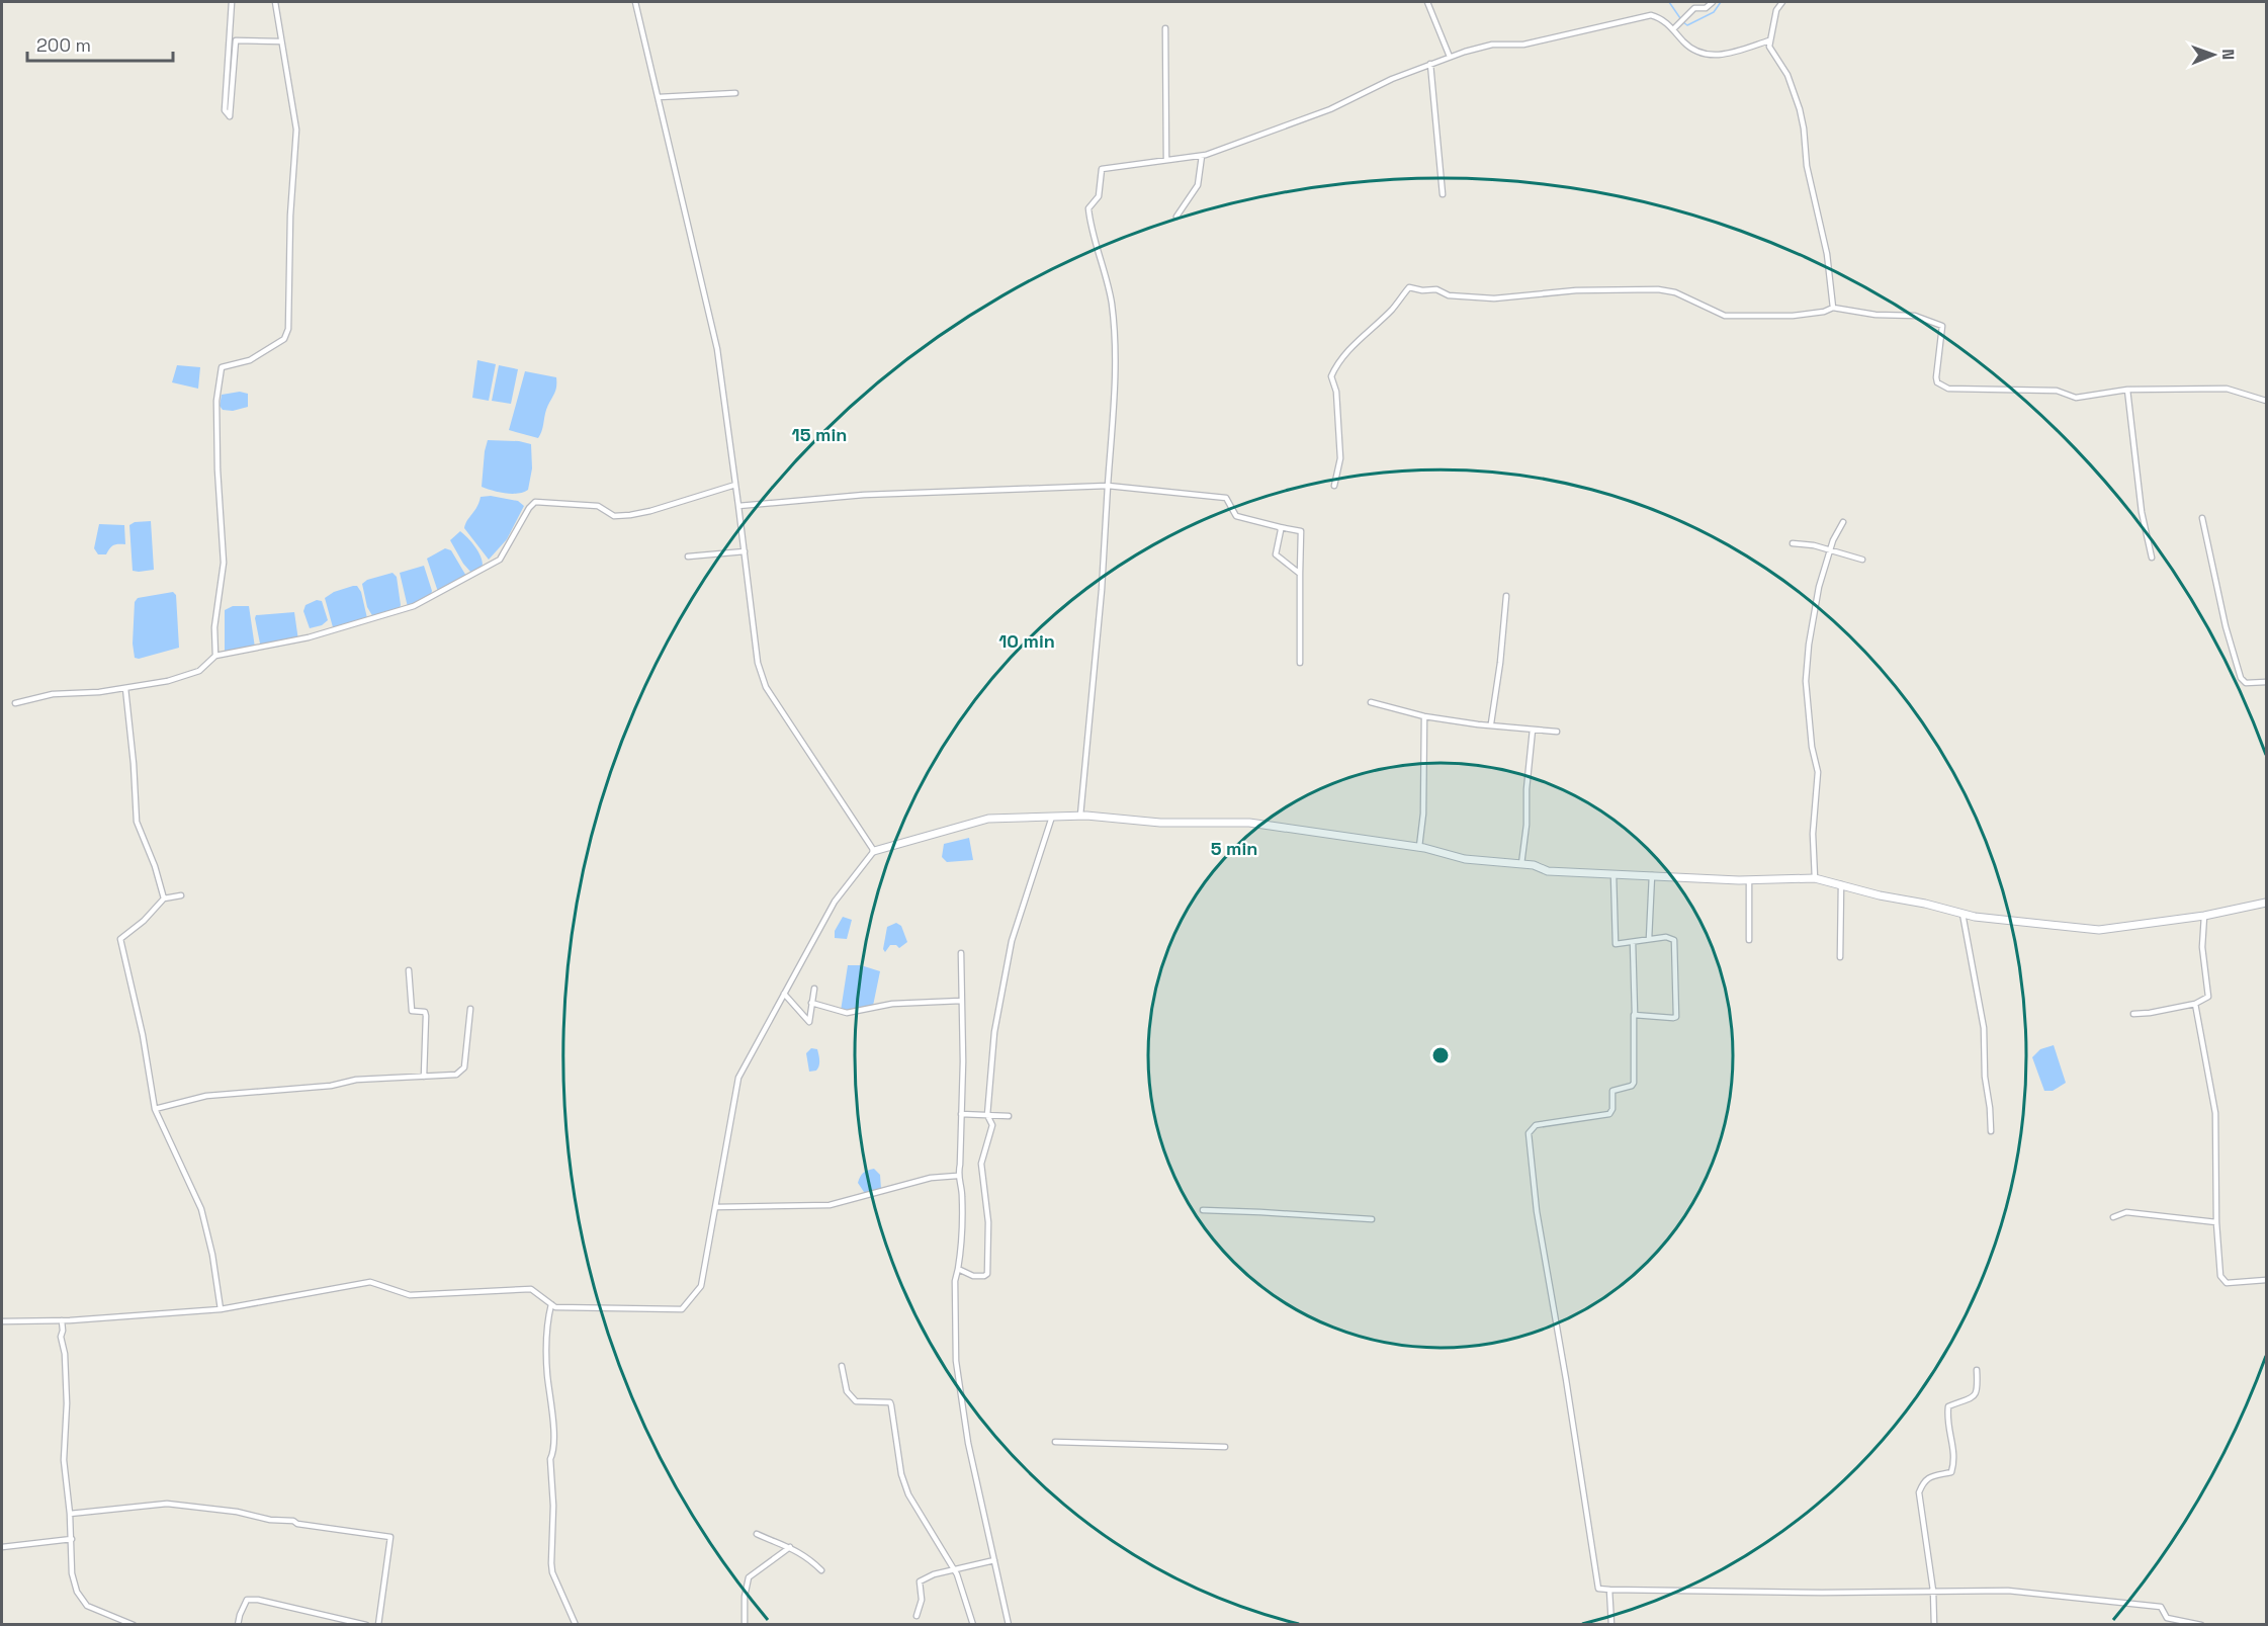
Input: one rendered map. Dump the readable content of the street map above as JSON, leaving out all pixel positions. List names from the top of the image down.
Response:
{
  "scale_bar": "200 m",
  "north": "right",
  "rings": ["15 min", "10 min", "5 min"]
}
